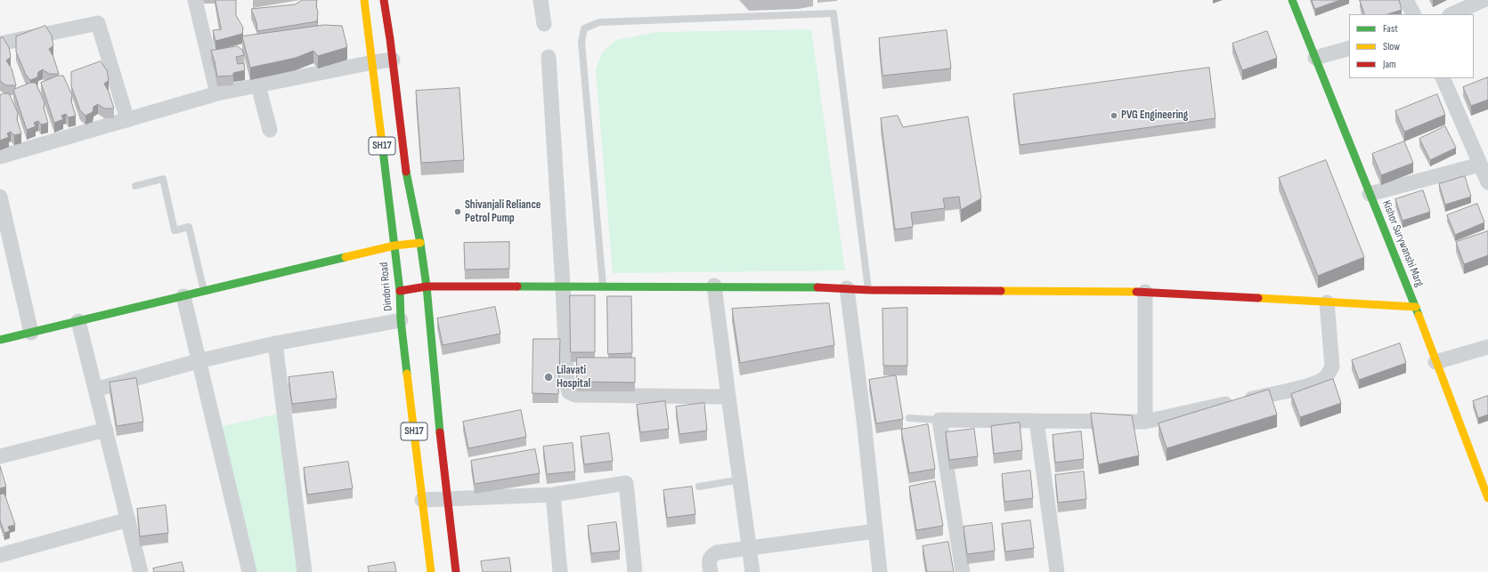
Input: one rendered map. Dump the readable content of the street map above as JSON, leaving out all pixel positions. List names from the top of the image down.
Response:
{
  "streets": {
    "street": ["SH17", "Kishor Surywanshi Marg", "Dindori Road"]
  },
  "places": ["PVG Engineering", "Shivanjali Reliance Petrol Pump", "Lilavati Hospital"],
  "legend": ["Fast", "Slow", "Jam"]
}
